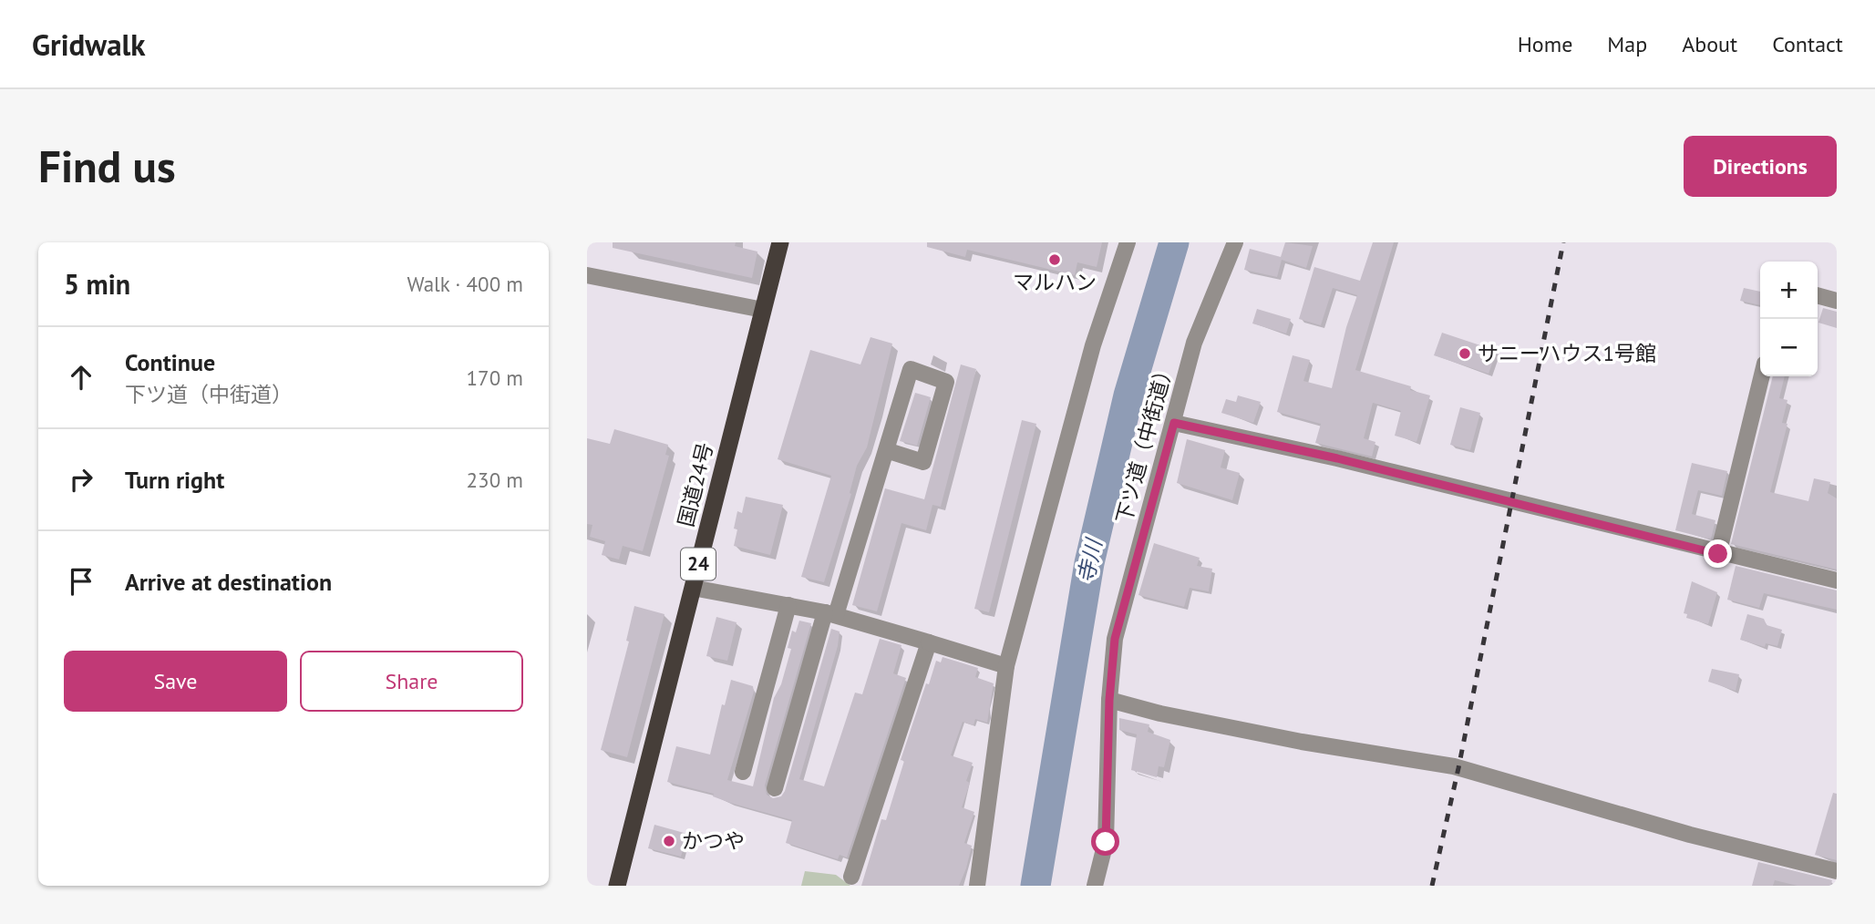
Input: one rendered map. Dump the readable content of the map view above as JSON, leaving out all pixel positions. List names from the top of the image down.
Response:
{
  "streets": {
    "highway": ["国道24号", "24"],
    "street": ["下ツ道（中街道）"]
  },
  "water": ["寺川"],
  "places": ["マルハン", "サニーハウス1号館", "かつや"],
  "page": {
    "header": "Gridwalk",
    "nav": [
      "Home",
      "Map",
      "About",
      "Contact"
    ],
    "buttons": [
      "Directions",
      ["Save", "Share"]
    ],
    "title": "Find us",
    "heading": ["5 min", "Walk · 400 m"],
    "map_buttons": ["+", "−"],
    "list": [
      ["Continue", "下ツ道（中街道）", "170 m"],
      ["Turn right", "230 m"],
      "Arrive at destination"
    ]
  }
}
